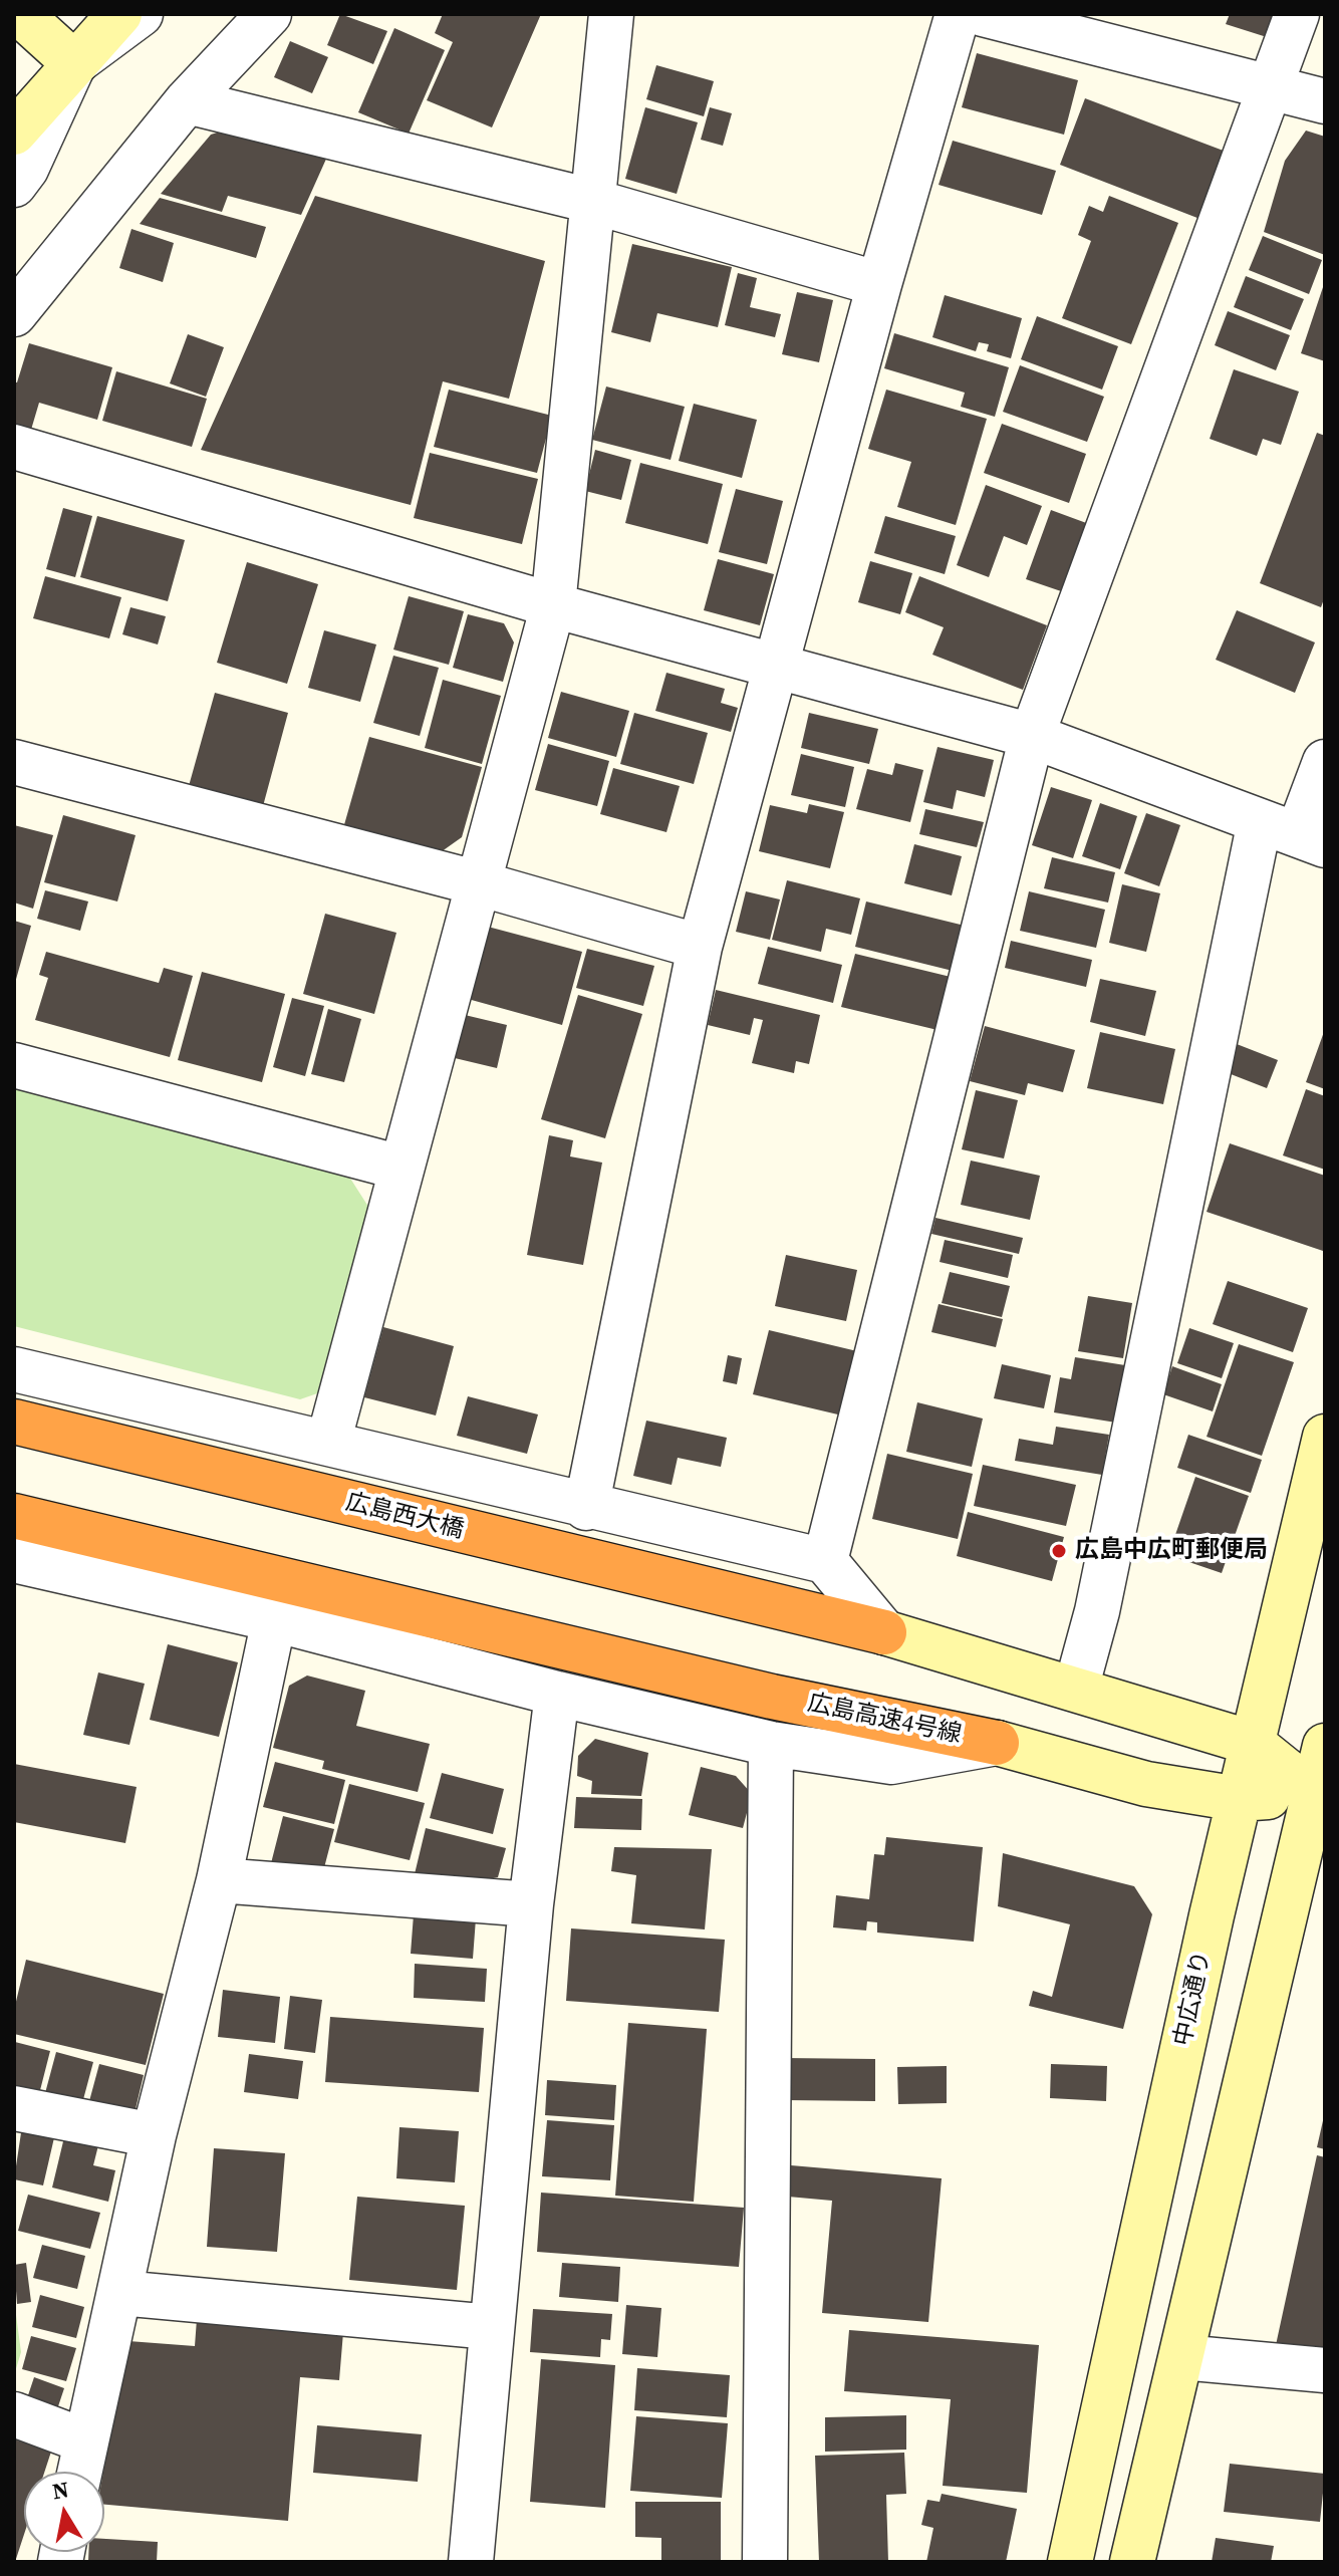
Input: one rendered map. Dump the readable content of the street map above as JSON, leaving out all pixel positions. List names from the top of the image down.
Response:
{
  "streets": {
    "highway": ["広島西大橋", "広島高速4号線"],
    "street": ["中広通り"]
  },
  "places": ["広島中広町郵便局"],
  "north": "top"
}
